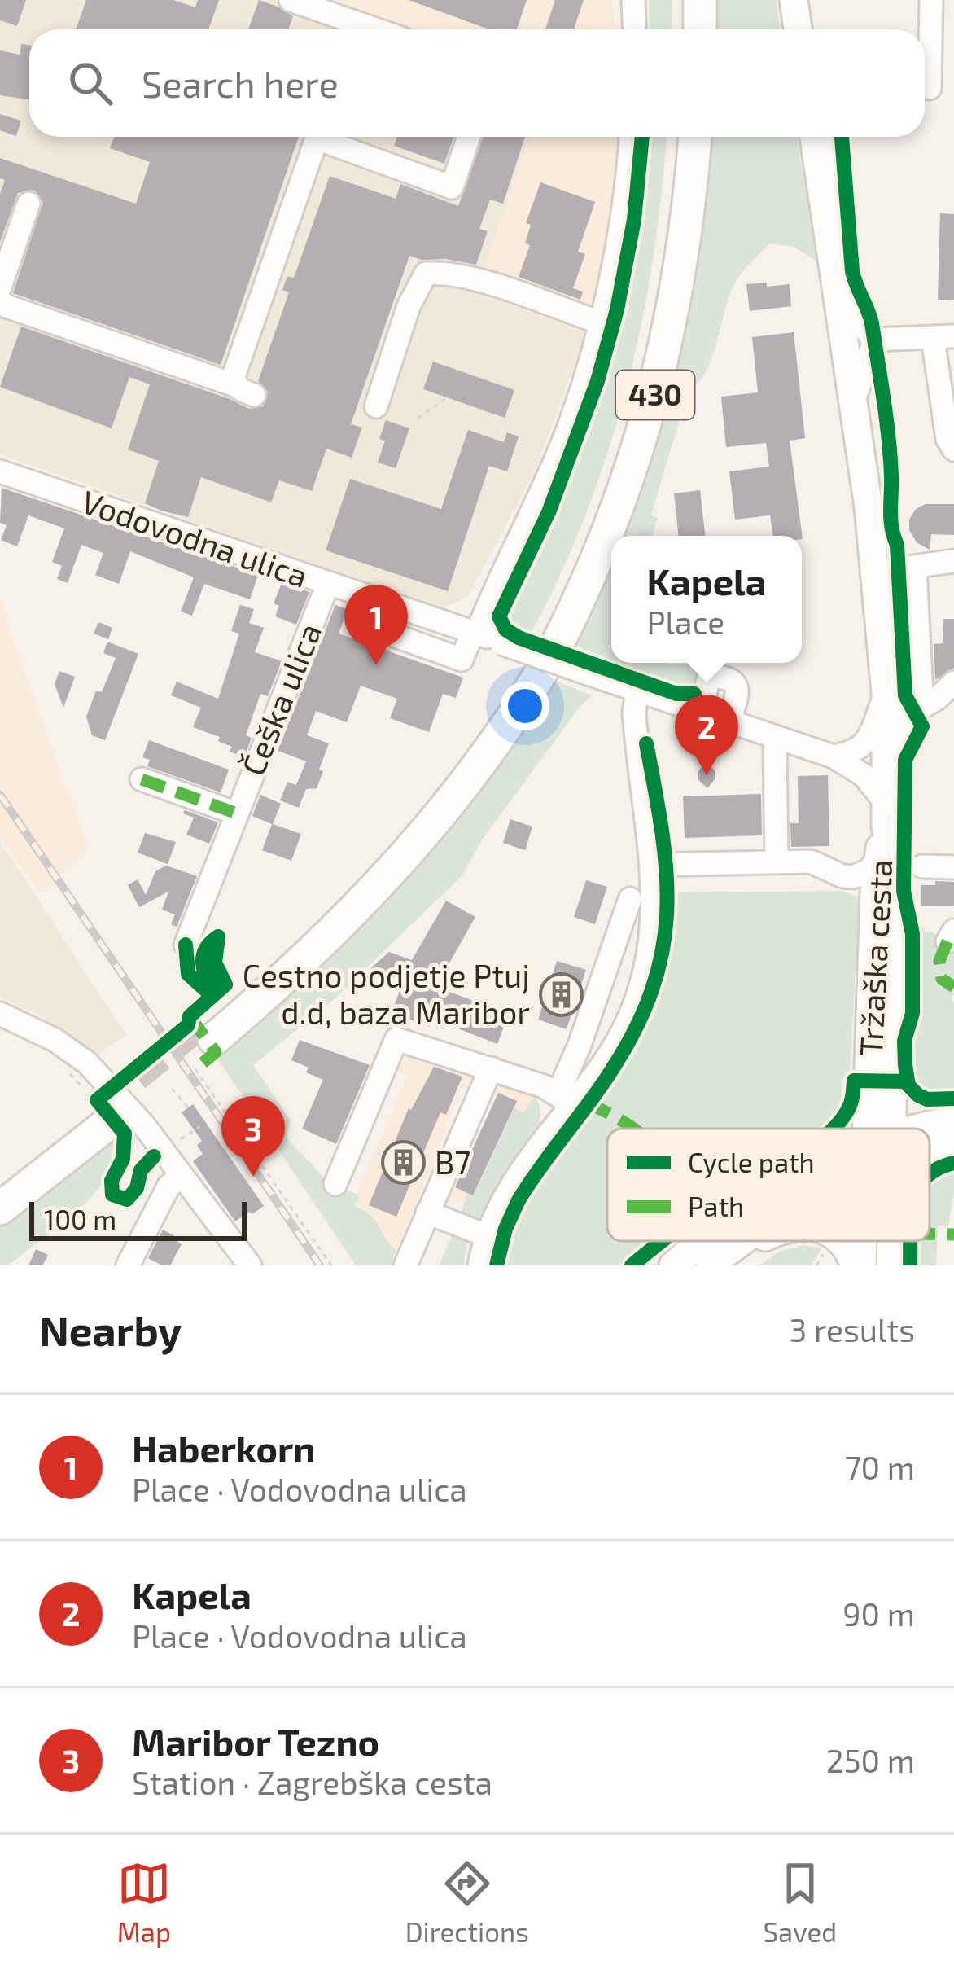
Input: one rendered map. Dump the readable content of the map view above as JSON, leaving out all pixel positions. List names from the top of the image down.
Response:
{
  "streets": {
    "highway": ["430"],
    "main road": ["Tržaška cesta"],
    "street": ["Vodovodna ulica", "Češka ulica"]
  },
  "crossings": [
    ["430", "Vodovodna ulica"],
    ["Vodovodna ulica", "Češka ulica"],
    ["Vodovodna ulica", "Tržaška cesta"]
  ],
  "places": {
    "building": ["Cestno podjetje Ptuj d.d, baza Maribor", "B7"]
  },
  "legend": ["Cycle path", "Path"],
  "scale_bar": "100 m",
  "page": {
    "search": "Search here",
    "popup": ["Kapela", "Place"],
    "pins": ["1", "2", "3"],
    "scale": "100 m",
    "heading": ["Nearby", "3 results"],
    "list": [
      {
        "mark": "1",
        "name": "Haberkorn",
        "note": "Place · Vodovodna ulica",
        "value": "70 m"
      },
      {
        "mark": "2",
        "name": "Kapela",
        "note": "Place · Vodovodna ulica",
        "value": "90 m"
      },
      {
        "mark": "3",
        "name": "Maribor Tezno",
        "note": "Station · Zagrebška cesta",
        "value": "250 m"
      }
    ],
    "nav": ["Map", "Directions", "Saved"]
  }
}
